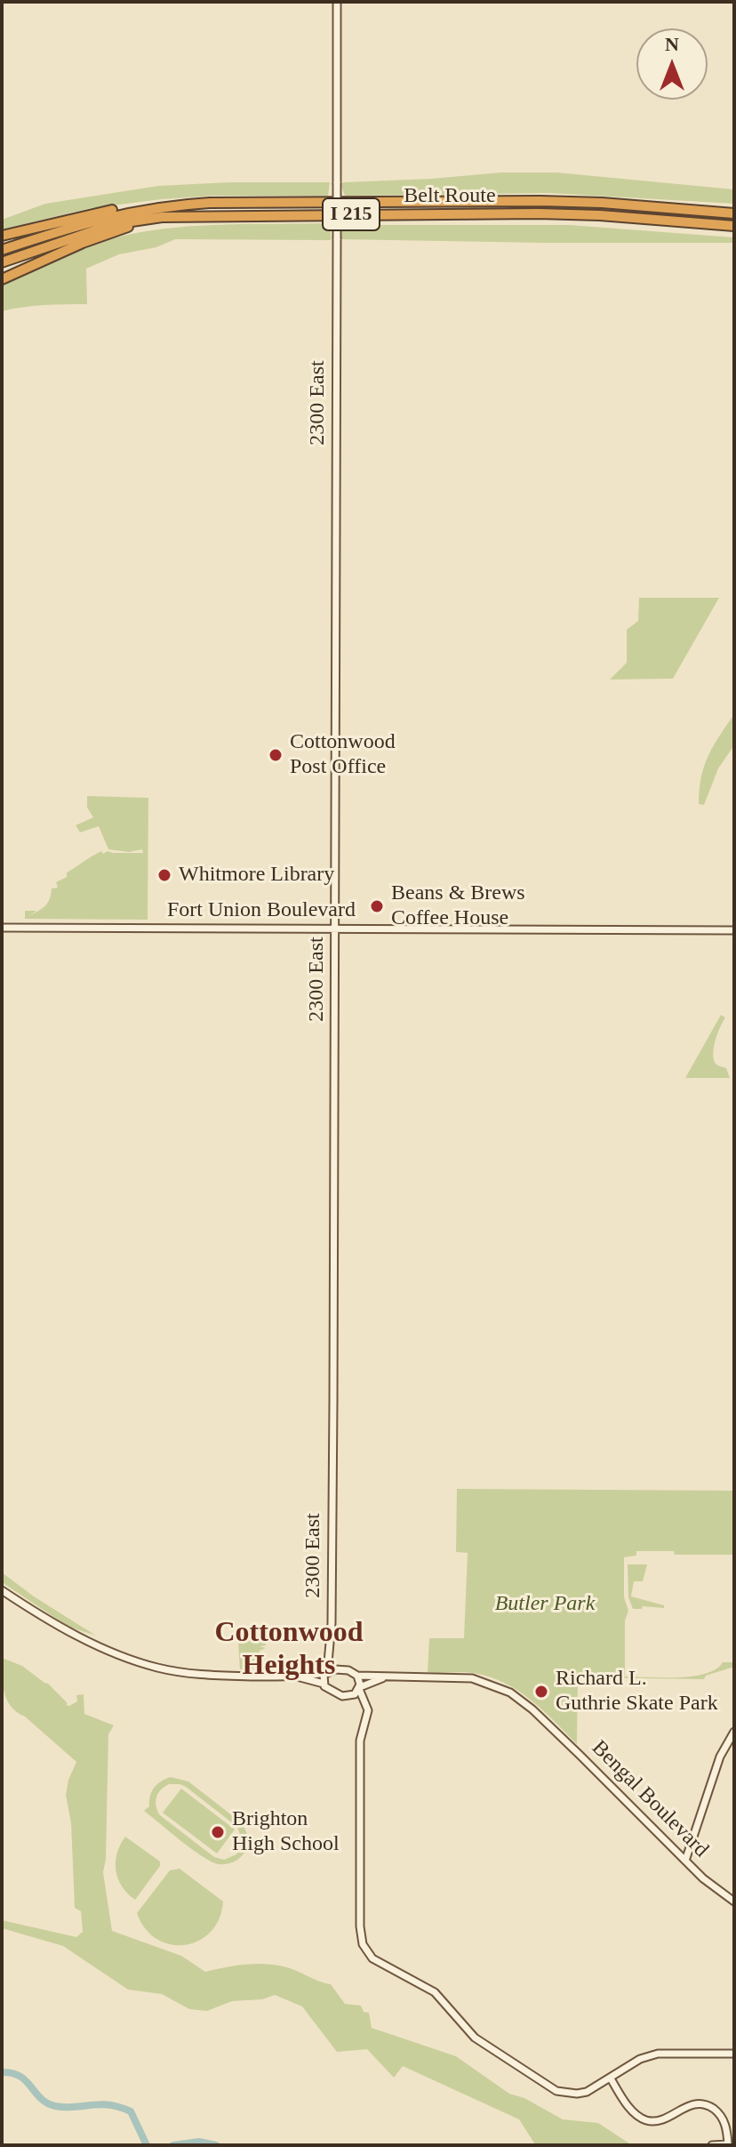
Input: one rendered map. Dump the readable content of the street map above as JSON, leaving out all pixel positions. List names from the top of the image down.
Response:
{
  "streets": {
    "highway": ["Belt Route", "I 215"],
    "street": ["2300 East", "Fort Union Boulevard", "Bengal Boulevard"]
  },
  "crossings": [
    ["2300 East", "Fort Union Boulevard"],
    ["2300 East", "Bengal Boulevard"]
  ],
  "districts": ["Cottonwood Heights"],
  "parks": ["Butler Park"],
  "places": [
    "Cottonwood Post Office",
    "Whitmore Library",
    "Beans & Brews Coffee House",
    "Richard L. Guthrie Skate Park",
    "Brighton High School"
  ],
  "north": "top"
}
